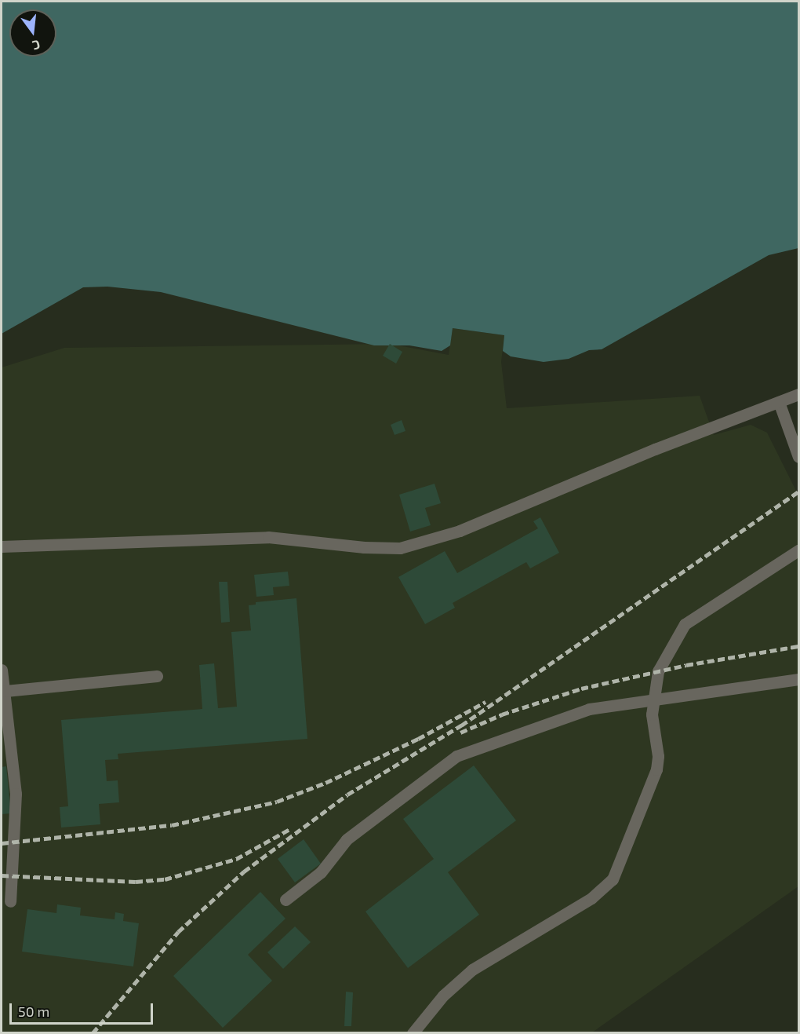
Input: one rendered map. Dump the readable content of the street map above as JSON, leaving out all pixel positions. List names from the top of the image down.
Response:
{
  "scale_bar": "50 m",
  "north": "bottom"
}
